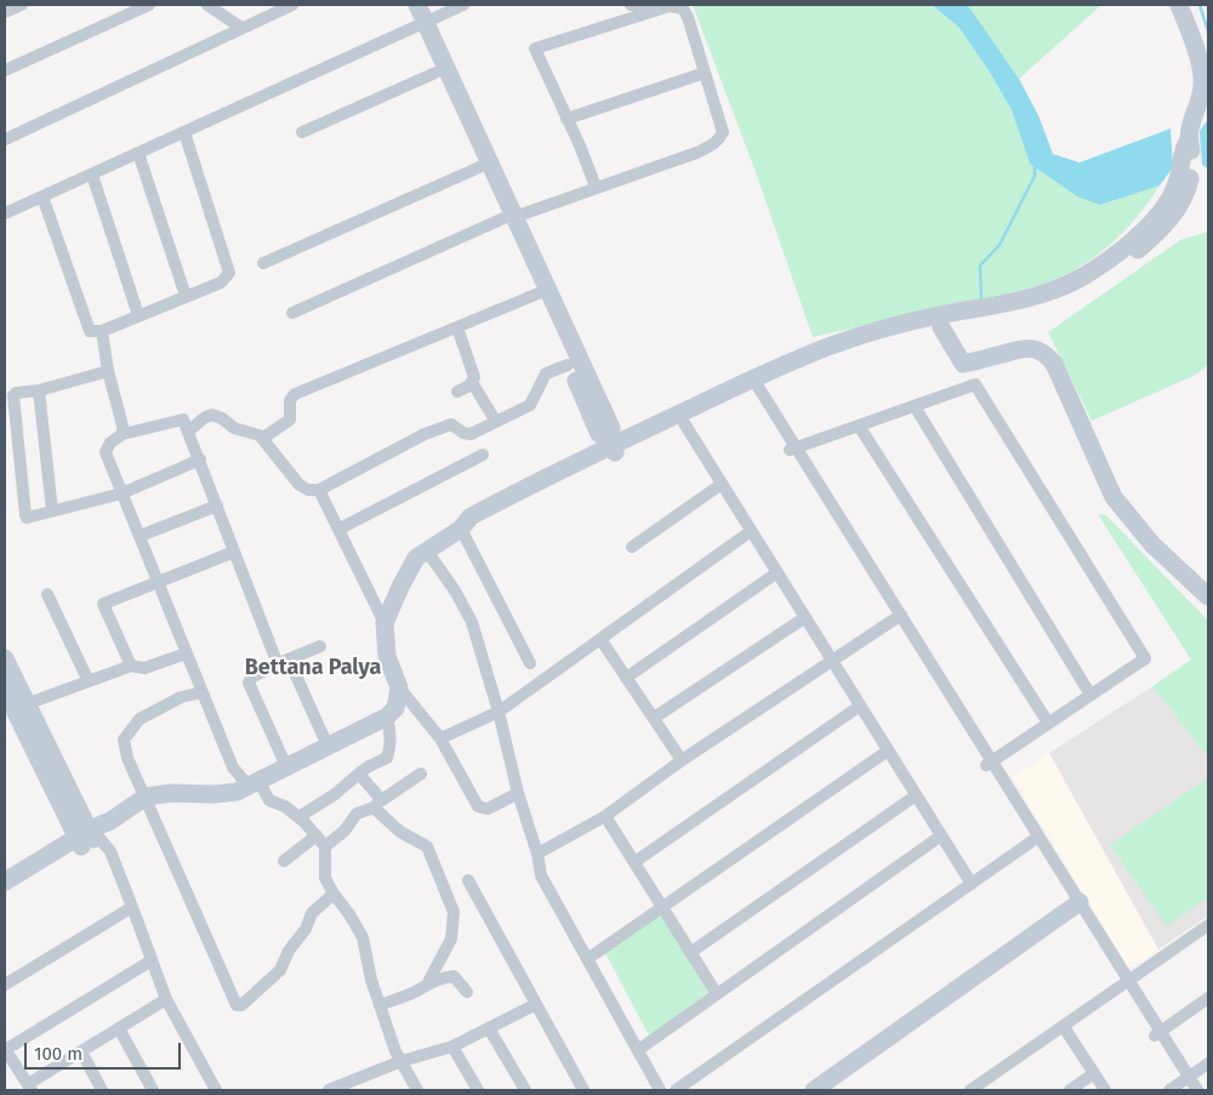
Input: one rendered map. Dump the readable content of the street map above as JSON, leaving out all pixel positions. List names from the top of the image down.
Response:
{
  "districts": ["Bettana Palya"],
  "scale_bar": "100 m"
}
